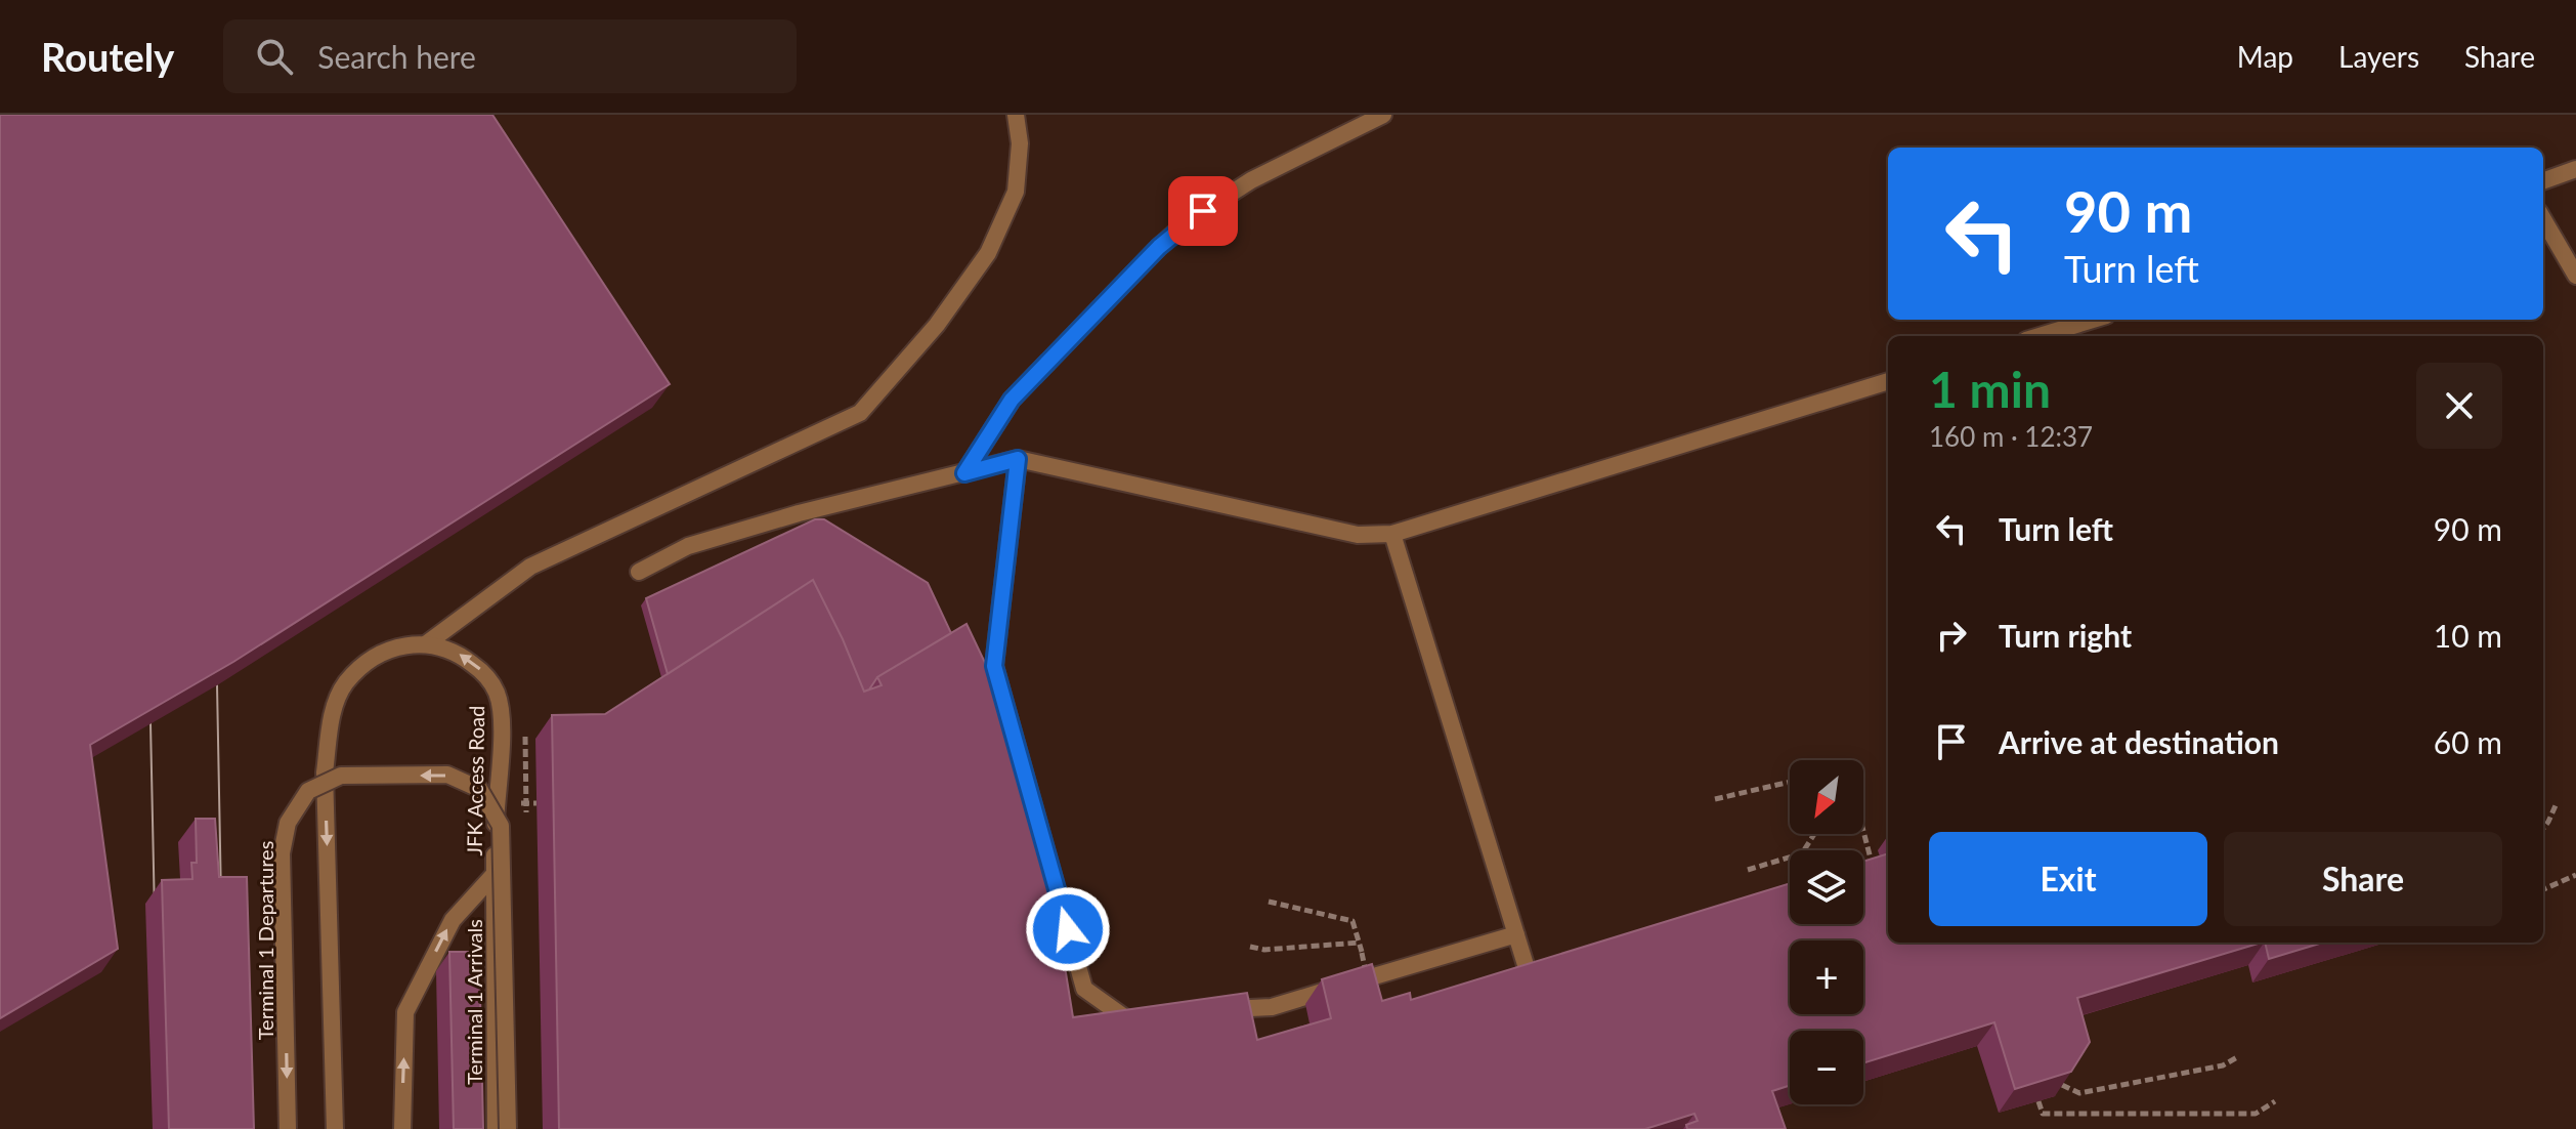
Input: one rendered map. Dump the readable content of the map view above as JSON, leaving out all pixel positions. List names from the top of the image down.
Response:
{
  "streets": {
    "street": ["JFK Access Road", "Terminal 1 Departures", "Terminal 1 Arrivals"]
  },
  "crossings": [
    ["JFK Access Road", "Terminal 1 Arrivals"]
  ],
  "north": "bottom left",
  "page": {
    "header": "Routely",
    "search": "Search here",
    "nav": ["Map", "Layers", "Share"],
    "turn": ["90 m", "Turn left"],
    "heading": ["1 min", "160 m · 12:37"],
    "list": [
      {
        "name": "Turn left",
        "value": "90 m"
      },
      {
        "name": "Turn right",
        "value": "10 m"
      },
      {
        "name": "Arrive at destination",
        "value": "60 m"
      }
    ],
    "map_buttons": ["+", "−"],
    "buttons": ["Exit", "Share"]
  }
}
